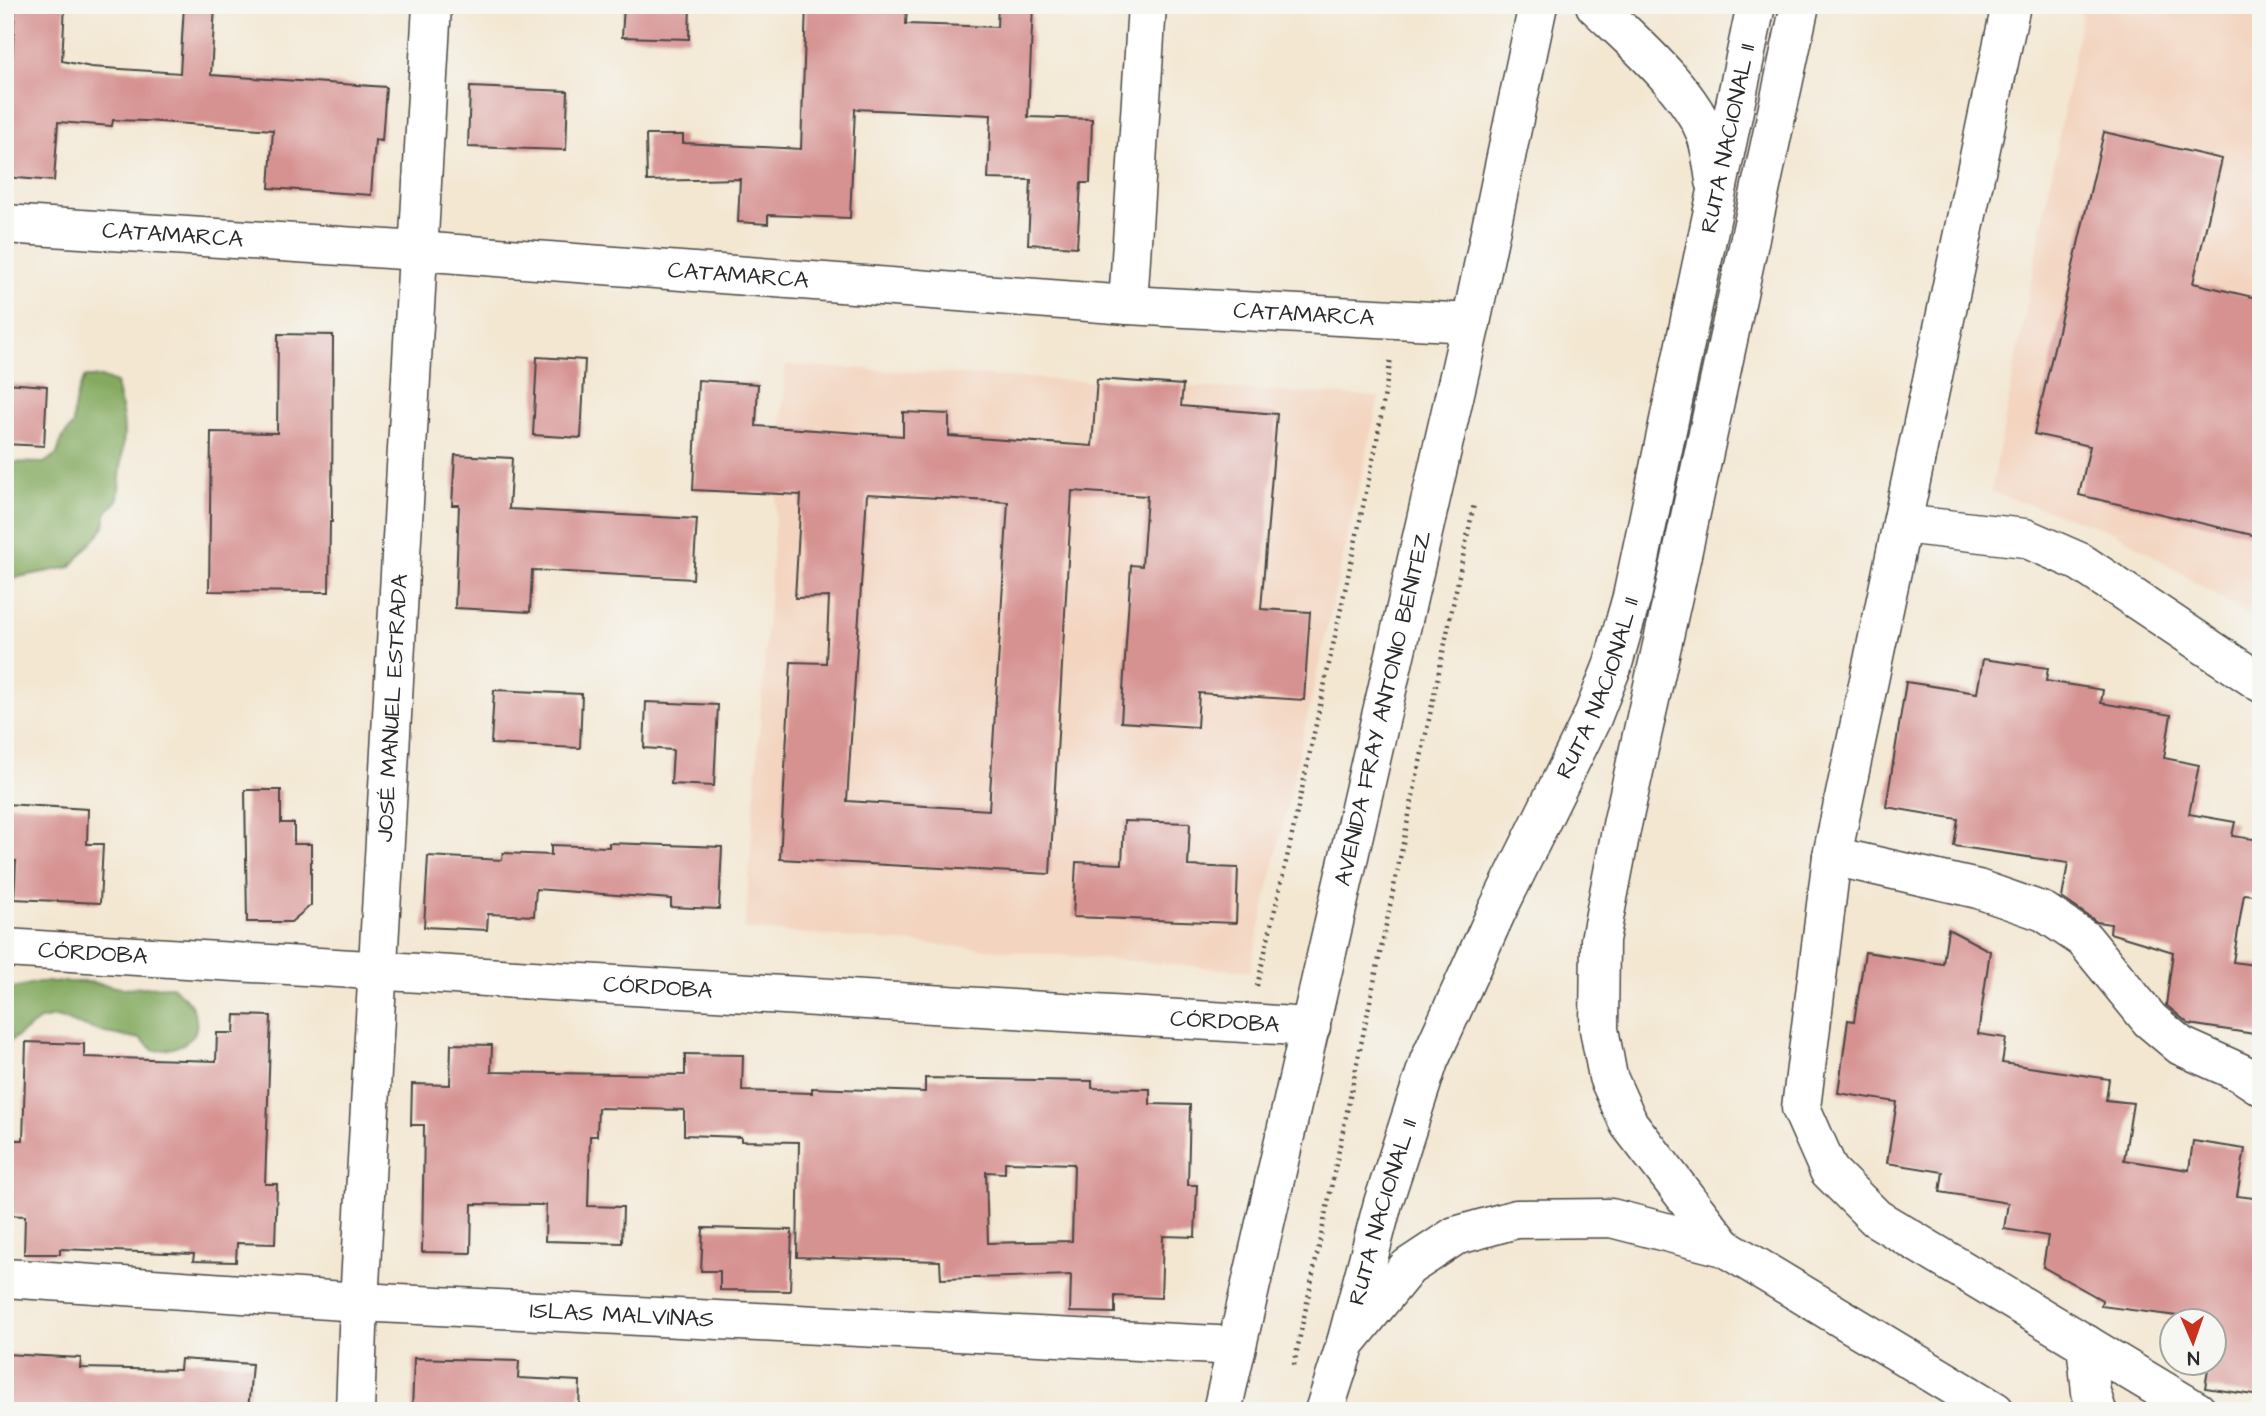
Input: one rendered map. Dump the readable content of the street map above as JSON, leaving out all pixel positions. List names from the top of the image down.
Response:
{
  "streets": {
    "main road": [
      "RUTA NACIONAL 11",
      "CATAMARCA",
      "JOSÉ MANUEL ESTRADA",
      "AVENIDA FRAY ANTONIO BENITEZ",
      "CÓRDOBA",
      "ISLAS MALVINAS"
    ]
  },
  "crossings": [
    ["CATAMARCA", "JOSÉ MANUEL ESTRADA"],
    ["CATAMARCA", "AVENIDA FRAY ANTONIO BENITEZ"],
    ["JOSÉ MANUEL ESTRADA", "CÓRDOBA"],
    ["JOSÉ MANUEL ESTRADA", "ISLAS MALVINAS"],
    ["AVENIDA FRAY ANTONIO BENITEZ", "CÓRDOBA"],
    ["AVENIDA FRAY ANTONIO BENITEZ", "ISLAS MALVINAS"]
  ],
  "north": "bottom"
}
